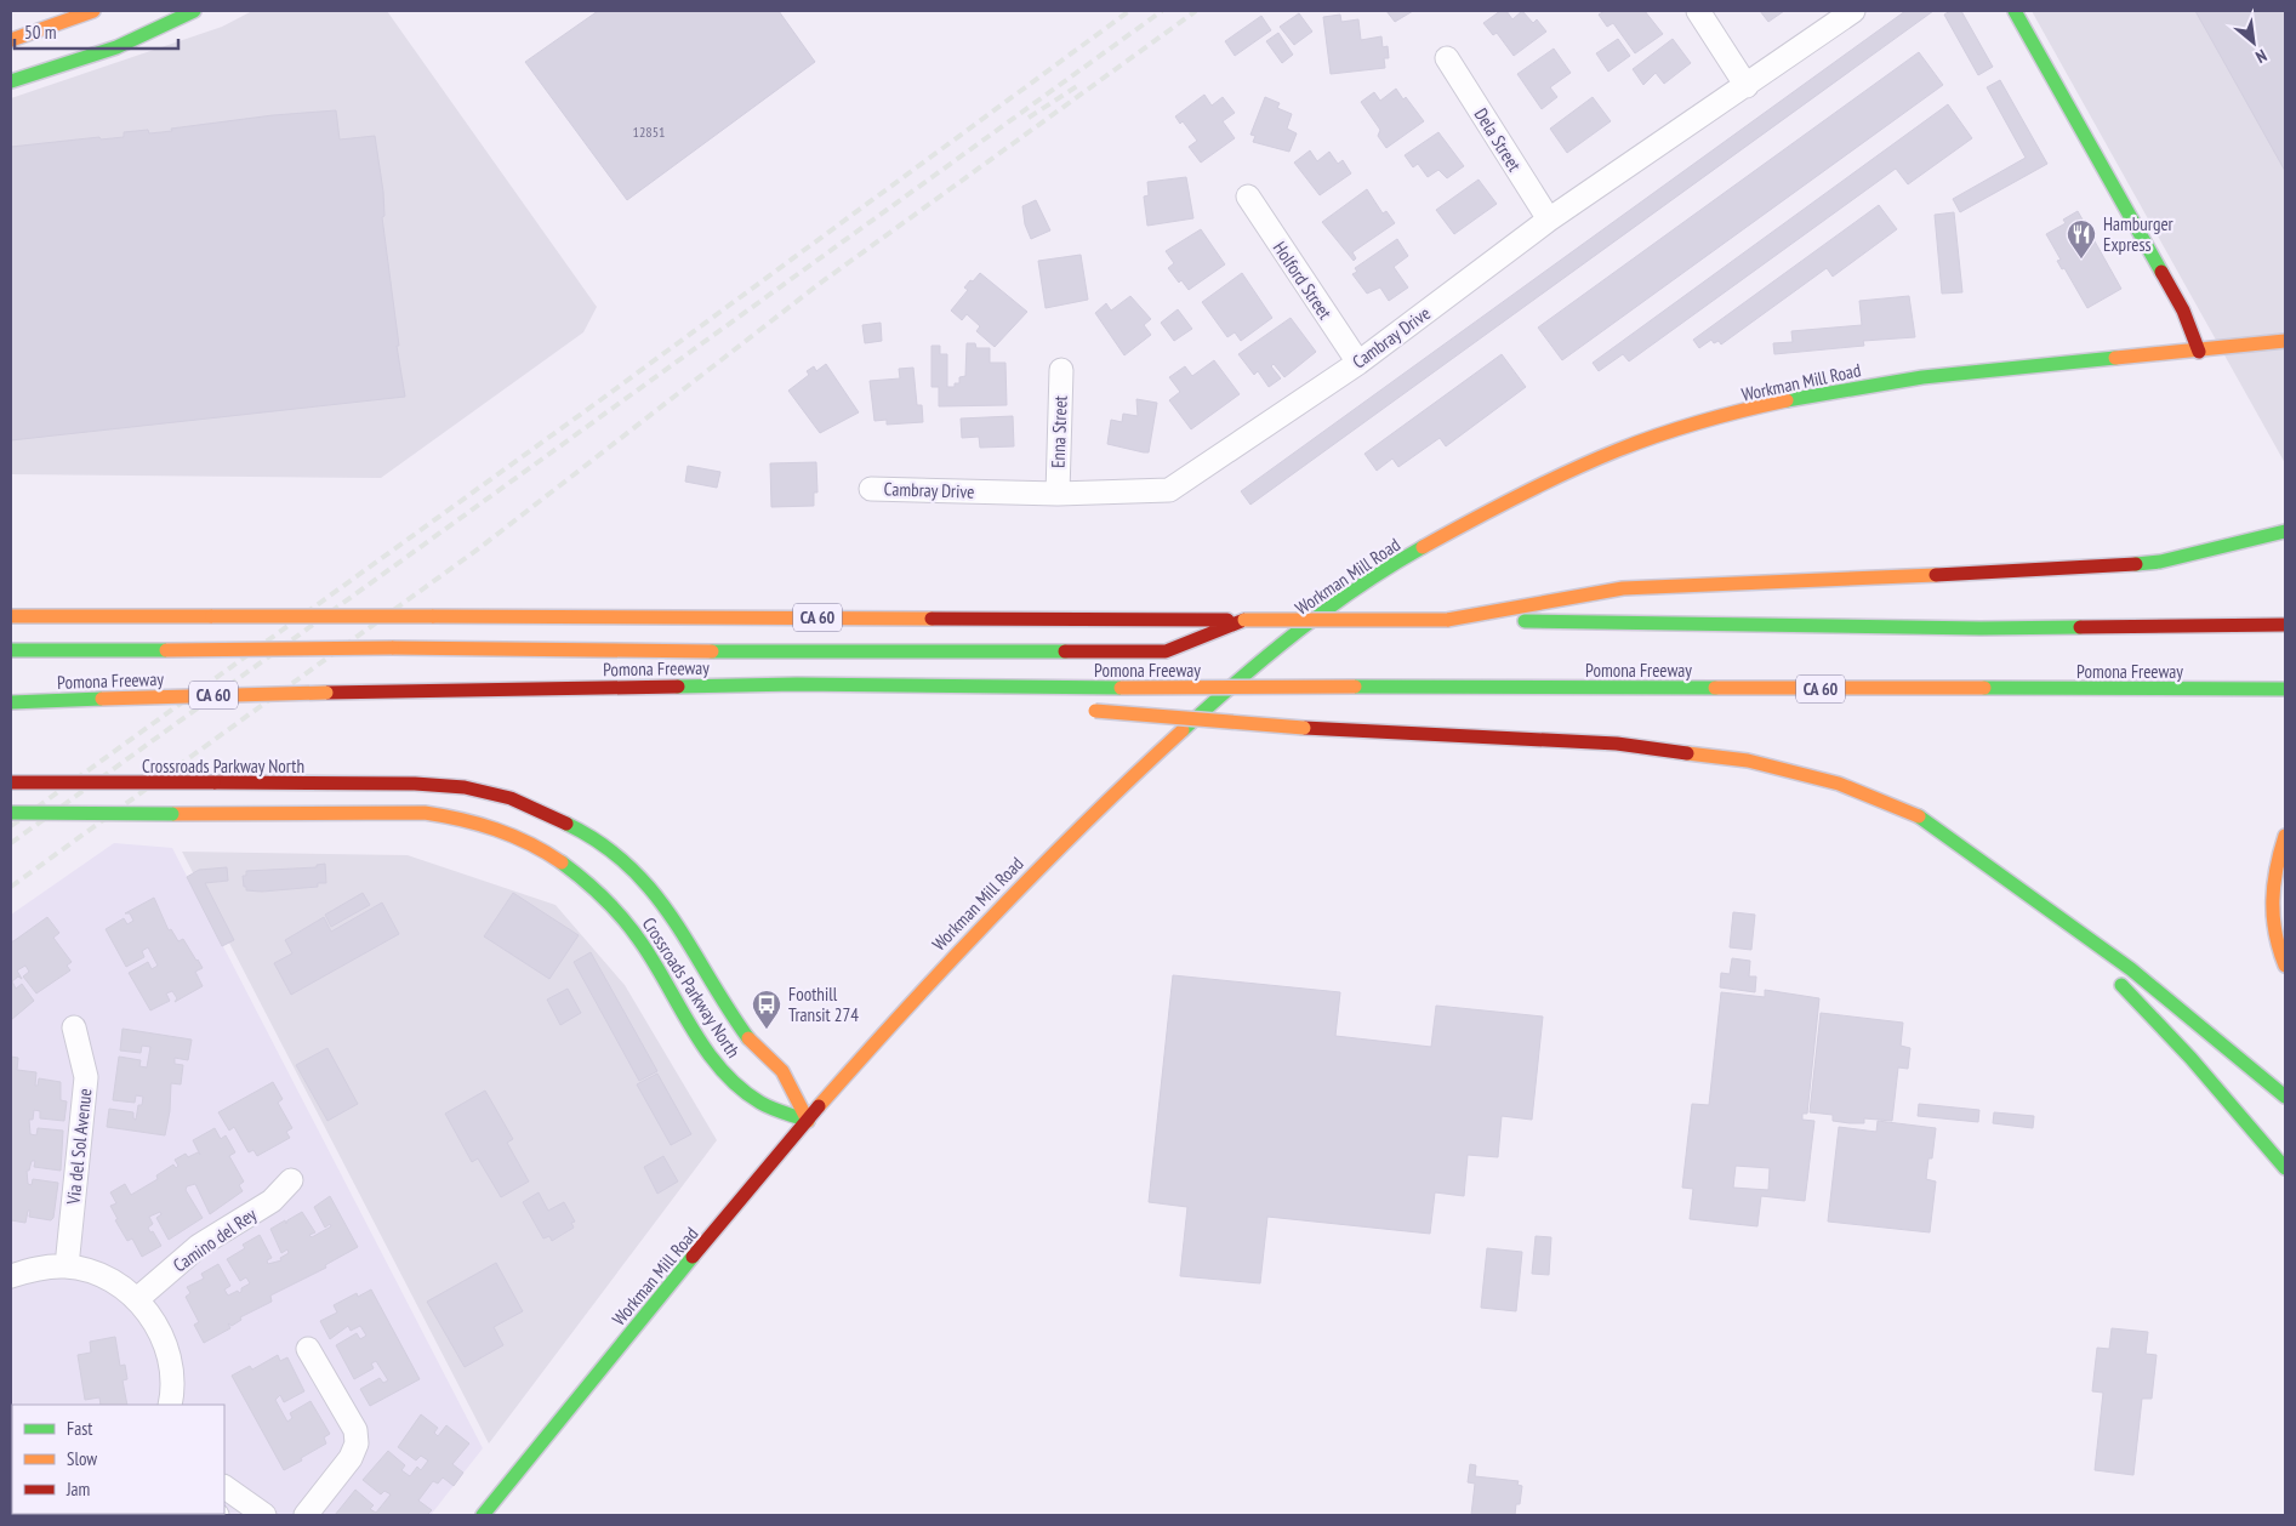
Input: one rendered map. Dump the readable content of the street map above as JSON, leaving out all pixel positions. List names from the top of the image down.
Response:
{
  "streets": {
    "main road": [
      "Workman Mill Road",
      "CA 60",
      "Pomona Freeway",
      "Crossroads Parkway North"
    ],
    "street": [
      "Dela Street",
      "Holford Street",
      "Cambray Drive",
      "Enna Street",
      "Via del Sol Avenue",
      "Camino del Rey"
    ]
  },
  "crossings": [
    ["Dela Street", "Cambray Drive"],
    ["Holford Street", "Cambray Drive"],
    ["Cambray Drive", "Enna Street"],
    ["Workman Mill Road", "Crossroads Parkway North"]
  ],
  "places": {
    "restaurant": ["Hamburger Express"],
    "bus stop": ["Foothill Transit 274"]
  },
  "house_numbers": ["12851"],
  "legend": ["Fast", "Slow", "Jam"],
  "scale_bar": "50 m",
  "north": "bottom right"
}
